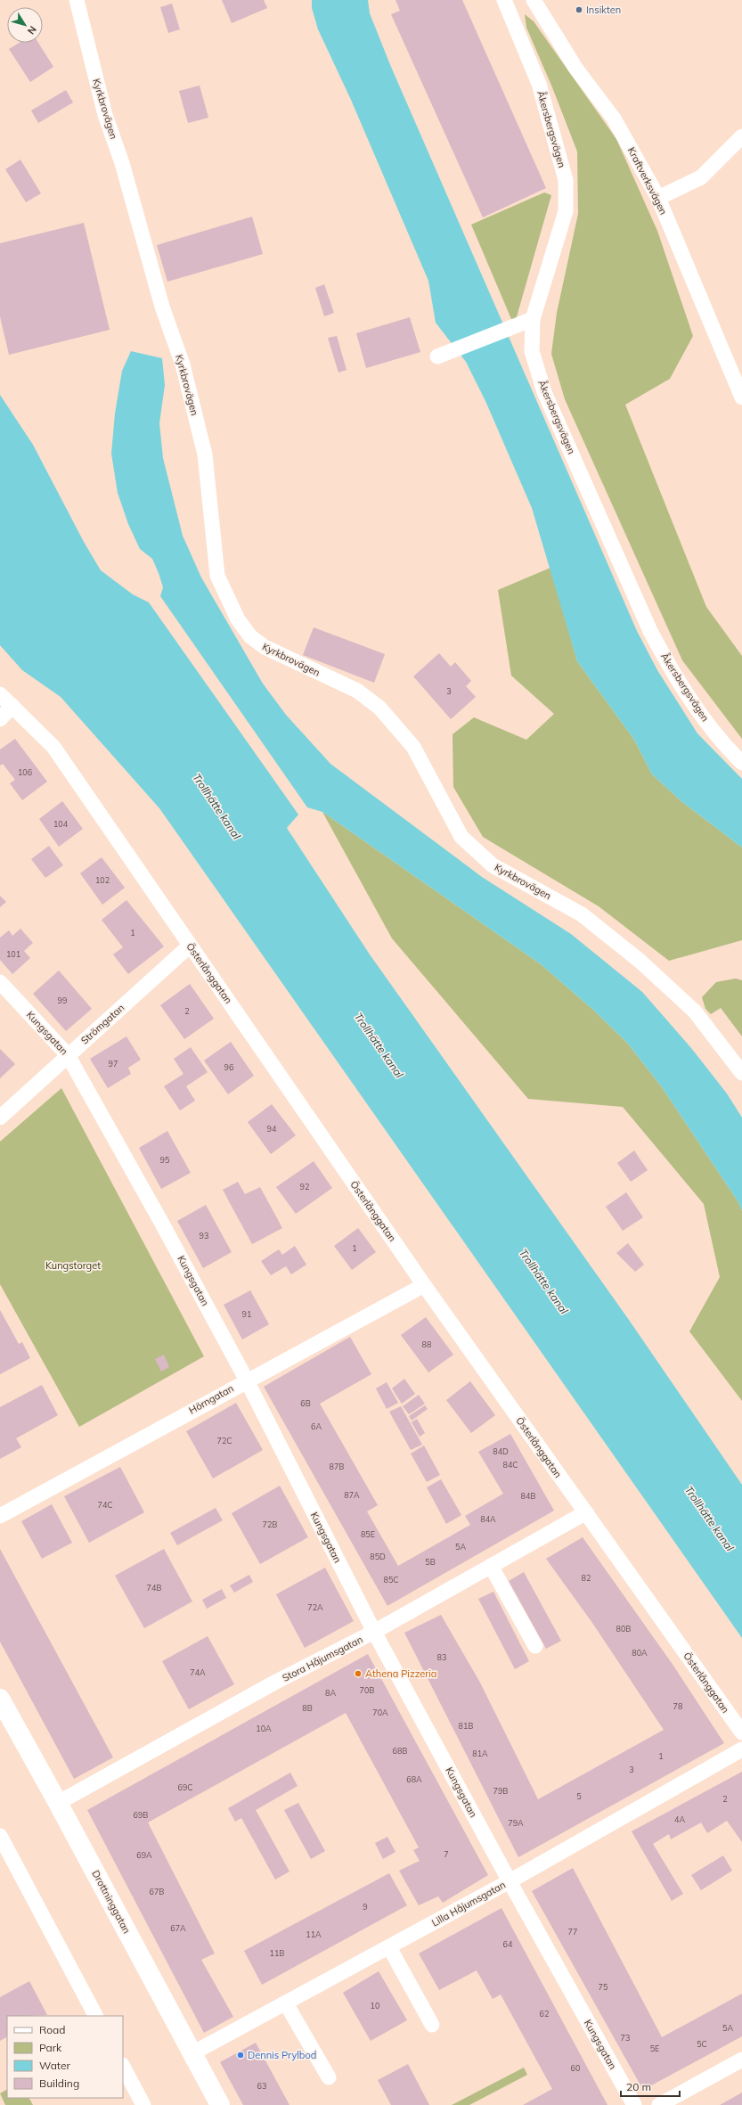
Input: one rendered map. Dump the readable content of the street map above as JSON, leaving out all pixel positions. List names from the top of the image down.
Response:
{
  "streets": {
    "street": [
      "Kyrkbrovägen",
      "Åkersbergsvägen",
      "Kraftverksvägen",
      "Österlånggatan",
      "Strömgatan",
      "Kungsgatan",
      "Hörngatan",
      "Stora Håjumsgatan",
      "Drottninggatan",
      "Lilla Håjumsgatan"
    ]
  },
  "crossings": [
    ["Österlånggatan", "Strömgatan"],
    ["Österlånggatan", "Hörngatan"],
    ["Österlånggatan", "Stora Håjumsgatan"],
    ["Strömgatan", "Kungsgatan"],
    ["Kungsgatan", "Hörngatan"],
    ["Kungsgatan", "Stora Håjumsgatan"],
    ["Kungsgatan", "Lilla Håjumsgatan"],
    ["Stora Håjumsgatan", "Drottninggatan"],
    ["Drottninggatan", "Lilla Håjumsgatan"]
  ],
  "water": ["Trollhätte kanal"],
  "parks": ["Kungstorget"],
  "places": ["Insikten", "Athena Pizzeria", "Dennis Prylbod"],
  "house_numbers": [
    "3",
    "106",
    "104",
    "102",
    "1",
    "101",
    "99",
    "2",
    "97",
    "96",
    "94",
    "95",
    "92",
    "93",
    "1",
    "91",
    "88",
    "6B",
    "6A",
    "72C",
    "84D",
    "84C",
    "87B",
    "87A",
    "84B",
    "74C",
    "84A",
    "72B",
    "85E",
    "5A",
    "85D",
    "5B",
    "82",
    "85C",
    "74B",
    "72A",
    "80B",
    "80A",
    "83",
    "74A",
    "70B",
    "8A",
    "78",
    "8B",
    "70A",
    "81B",
    "10A",
    "68B",
    "81A",
    "1",
    "3",
    "68A",
    "69C",
    "79B",
    "5",
    "2",
    "69B",
    "4A",
    "79A",
    "7",
    "69A",
    "67B",
    "9",
    "67A",
    "77",
    "11A",
    "64",
    "11B",
    "75",
    "10",
    "62",
    "5A",
    "73",
    "5C",
    "5E",
    "60",
    "63"
  ],
  "legend": [
    "Road",
    "Park",
    "Water",
    "Building"
  ],
  "scale_bar": "20 m",
  "north": "bottom right"
}
